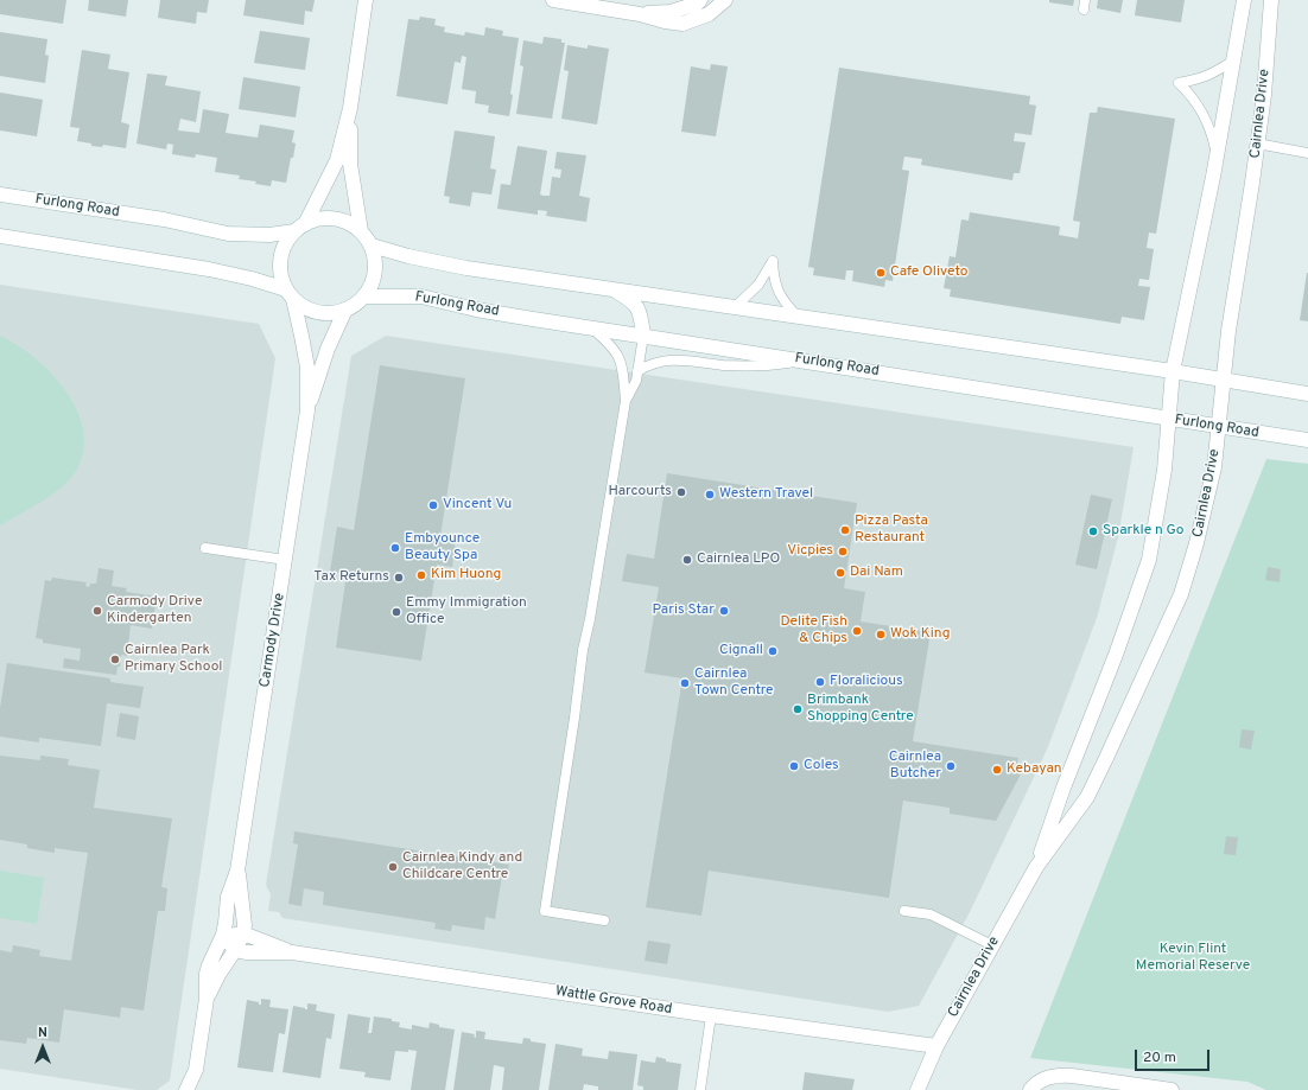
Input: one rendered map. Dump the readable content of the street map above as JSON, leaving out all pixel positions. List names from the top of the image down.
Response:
{
  "streets": {
    "street": [
      "Cairnlea Drive",
      "Furlong Road",
      "Carmody Drive",
      "Wattle Grove Road"
    ]
  },
  "crossings": [
    ["Cairnlea Drive", "Furlong Road"],
    ["Cairnlea Drive", "Wattle Grove Road"],
    ["Furlong Road", "Carmody Drive"],
    ["Carmody Drive", "Wattle Grove Road"]
  ],
  "parks": ["Kevin Flint Memorial Reserve"],
  "places": [
    "Cafe Oliveto",
    "Harcourts",
    "Western Travel",
    "Vincent Vu",
    "Pizza Pasta Restaurant",
    "Sparkle n Go",
    "Embyounce Beauty Spa",
    "Vicpies",
    "Cairnlea LPO",
    "Dai Nam",
    "Kim Huong",
    "Tax Returns",
    "Carmody Drive Kindergarten",
    "Paris Star",
    "Emmy Immigration Office",
    "Delite Fish & Chips",
    "Wok King",
    "Cignall",
    "Cairnlea Park Primary School",
    "Floralicious",
    "Cairnlea Town Centre",
    "Brimbank Shopping Centre",
    "Coles",
    "Cairnlea Butcher",
    "Kebayan",
    "Cairnlea Kindy and Childcare Centre"
  ],
  "scale_bar": "20 m",
  "north": "top"
}
